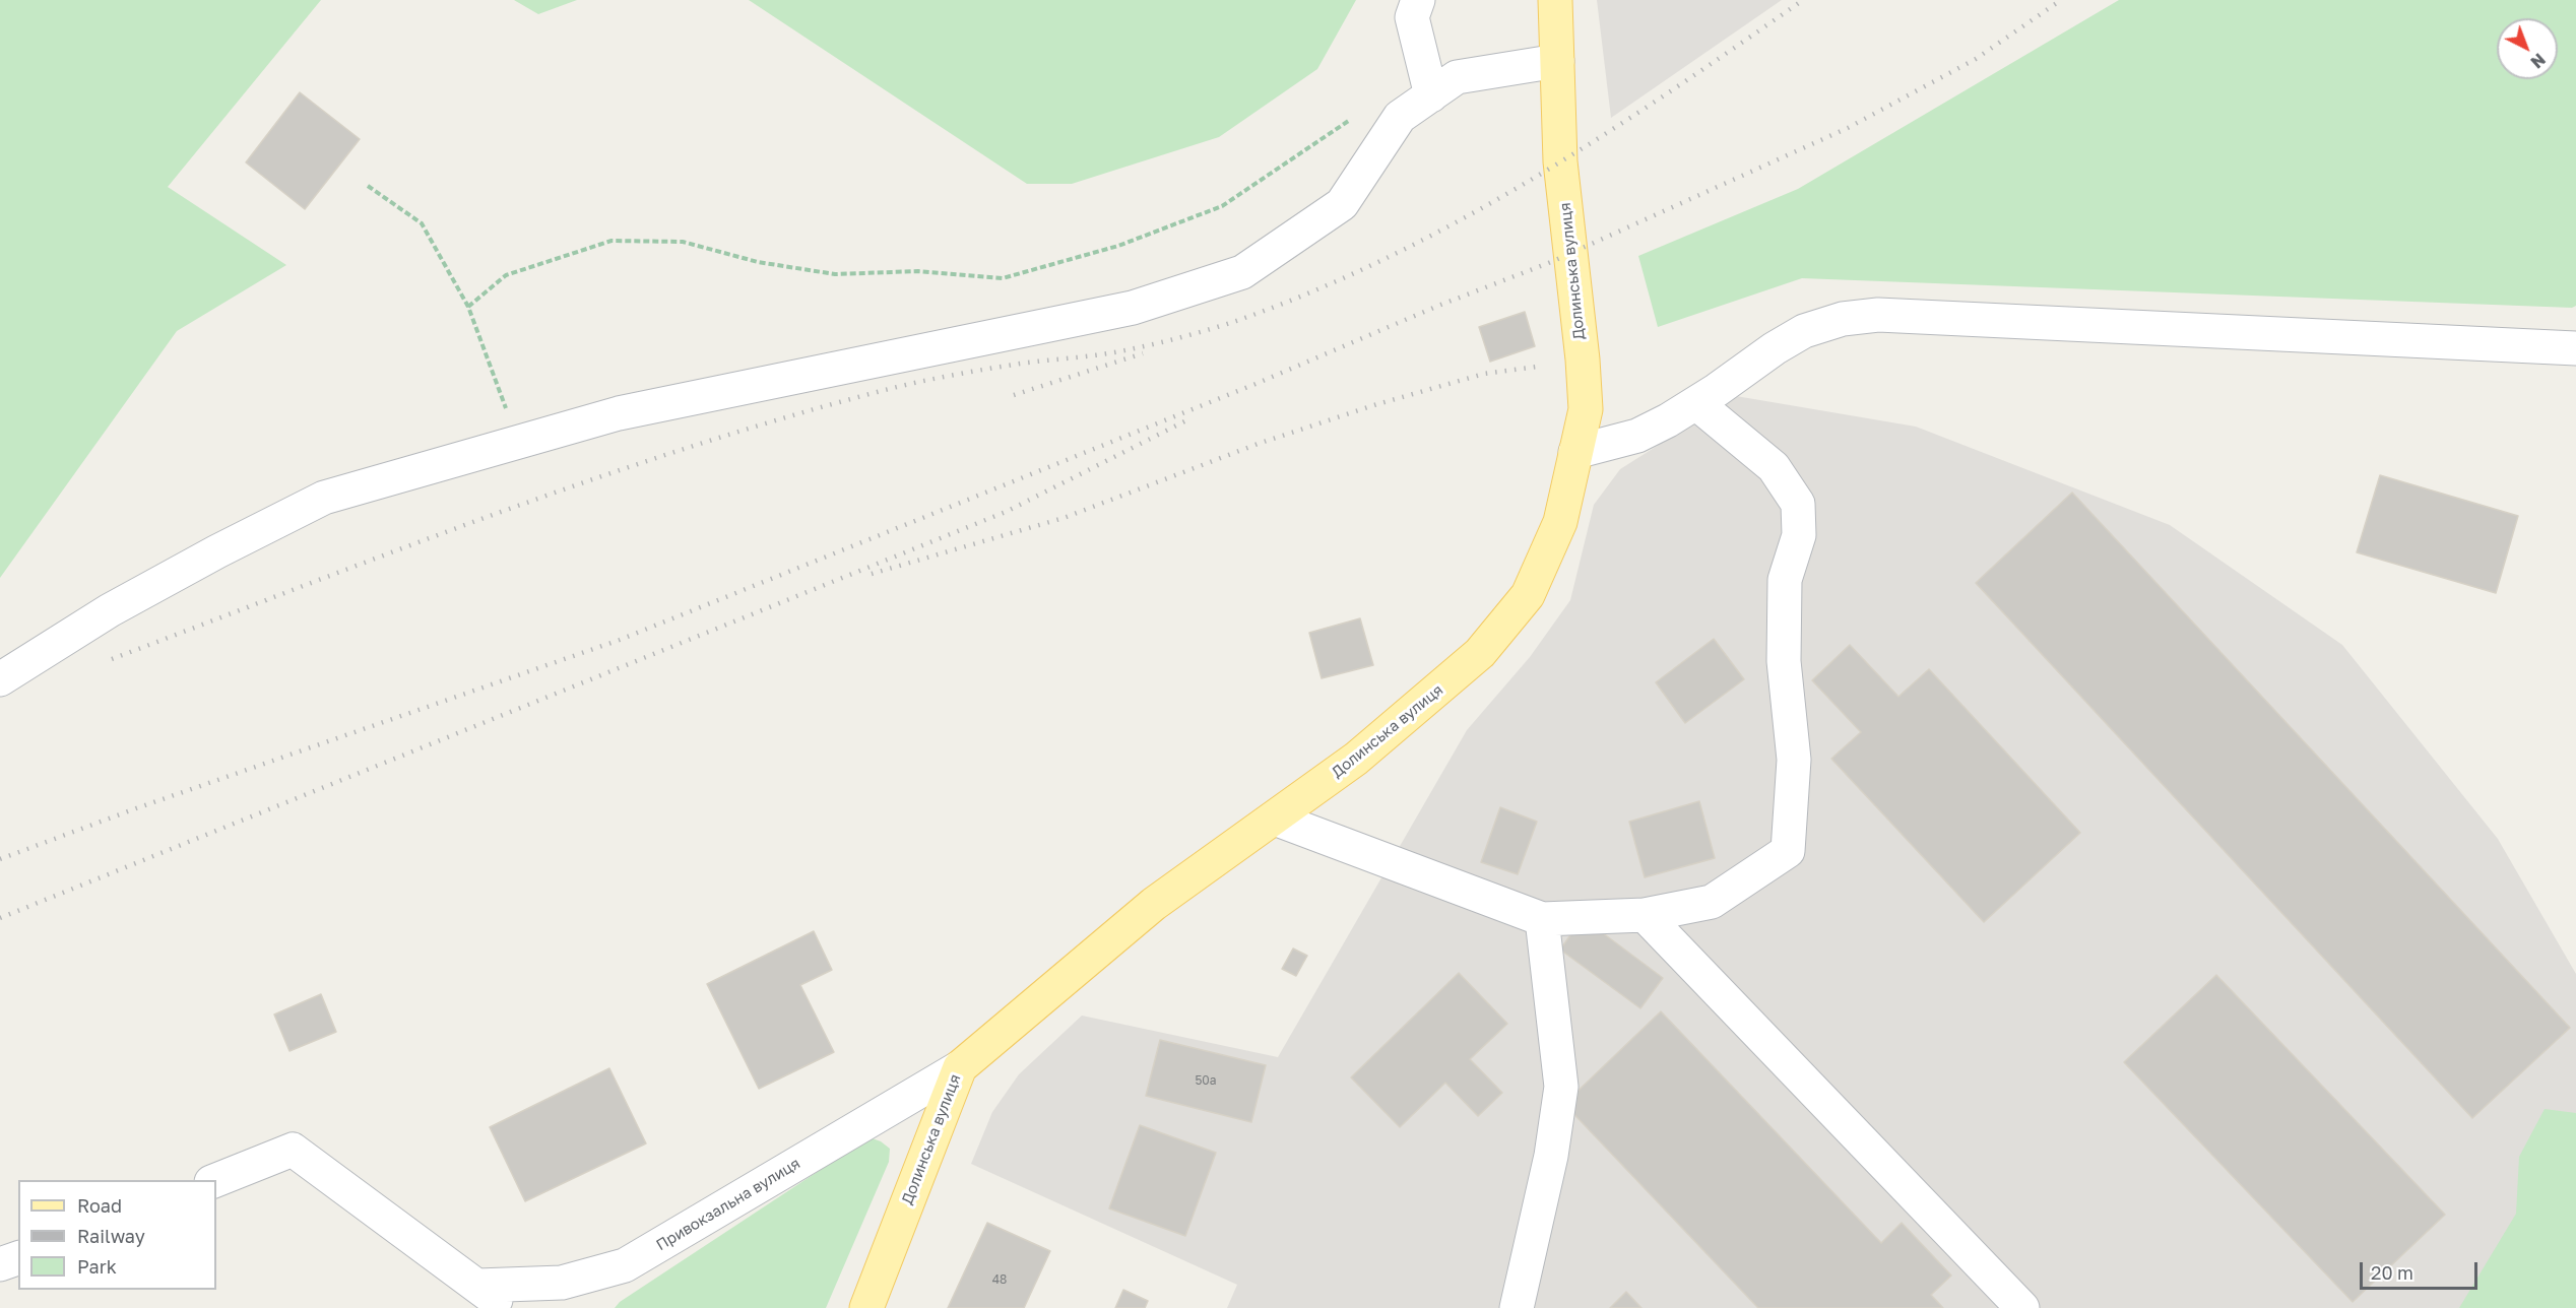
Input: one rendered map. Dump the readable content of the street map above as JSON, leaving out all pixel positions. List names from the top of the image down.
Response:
{
  "streets": {
    "main road": ["Долинська вулиця"],
    "street": ["Привокзальна вулиця"]
  },
  "crossings": [
    ["Долинська вулиця", "Привокзальна вулиця"]
  ],
  "house_numbers": ["50а", "48"],
  "legend": ["Road", "Railway", "Park"],
  "scale_bar": "20 m",
  "north": "bottom right"
}
